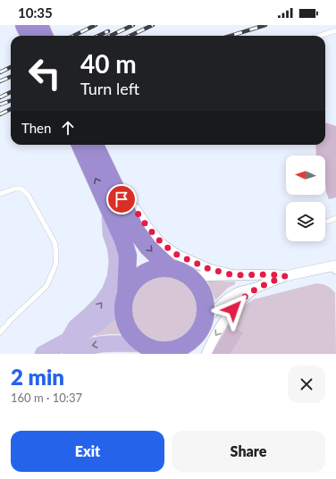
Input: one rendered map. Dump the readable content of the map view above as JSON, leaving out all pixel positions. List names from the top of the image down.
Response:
{
  "north": "left",
  "page": {
    "status": "10:35",
    "turn": ["40 m", "Turn left"],
    "then": "Then",
    "heading": ["2 min", "160 m · 10:37"],
    "buttons": ["Exit", "Share"]
  }
}
